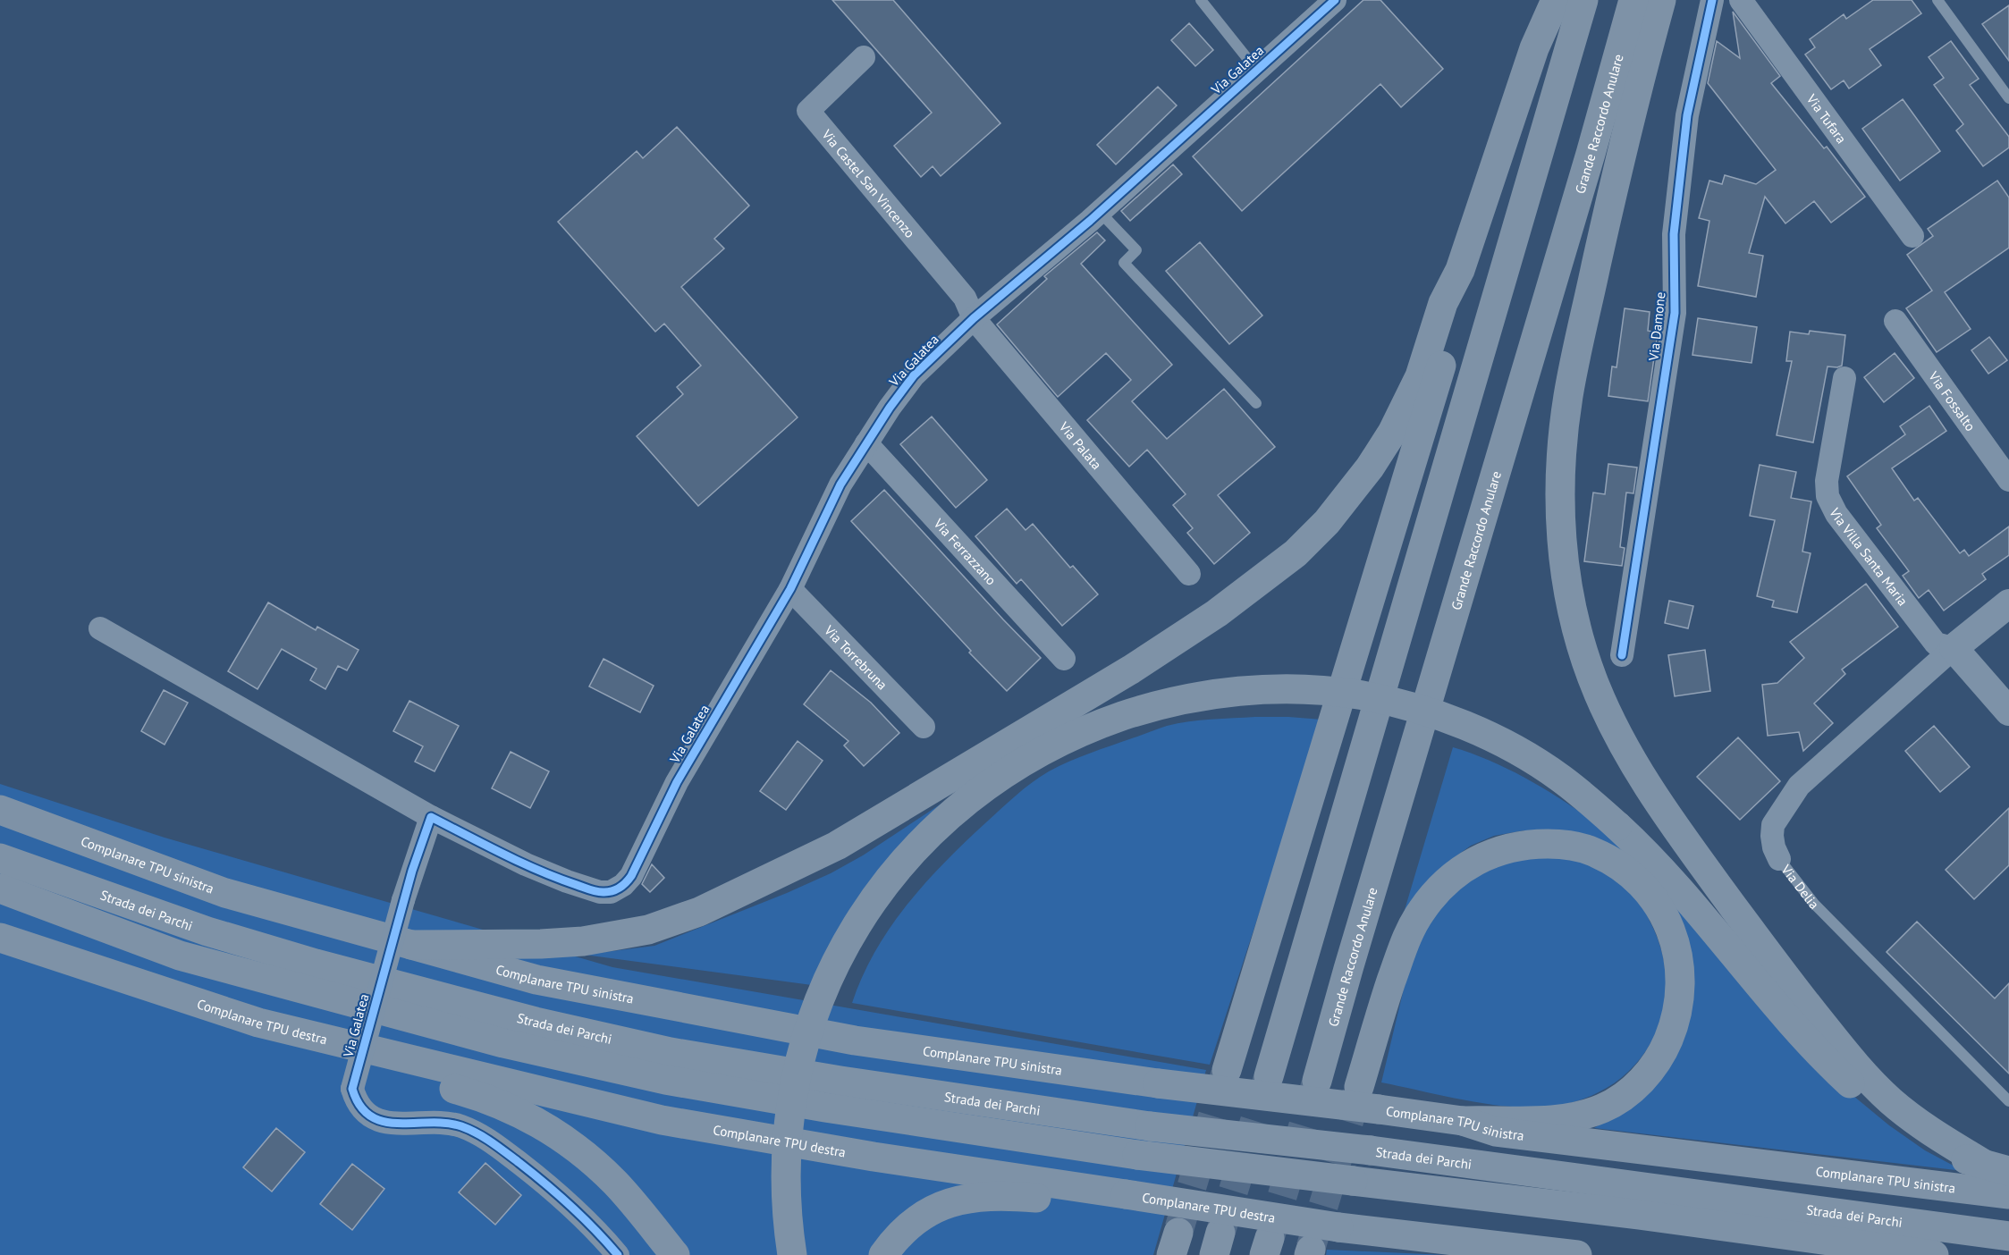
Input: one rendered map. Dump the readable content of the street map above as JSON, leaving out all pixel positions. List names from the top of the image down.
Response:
{
  "streets": {
    "highway": [
      "Grande Raccordo Anulare",
      "Complanare TPU sinistra",
      "Strada dei Parchi",
      "Complanare TPU destra"
    ],
    "street": [
      "Via Galatea",
      "Via Tufara",
      "Via Castel San Vincenzo",
      "Via Damone",
      "Via Fossalto",
      "Via Palata",
      "Via Ferrazzano",
      "Via Villa Santa Maria",
      "Via Torrebruna",
      "Via Delia"
    ]
  },
  "crossings": [
    ["Via Galatea", "Via Castel San Vincenzo"],
    ["Via Galatea", "Via Palata"],
    ["Via Galatea", "Via Ferrazzano"],
    ["Via Galatea", "Via Torrebruna"],
    ["Via Castel San Vincenzo", "Via Palata"],
    ["Via Villa Santa Maria", "Via Delia"]
  ]
}
